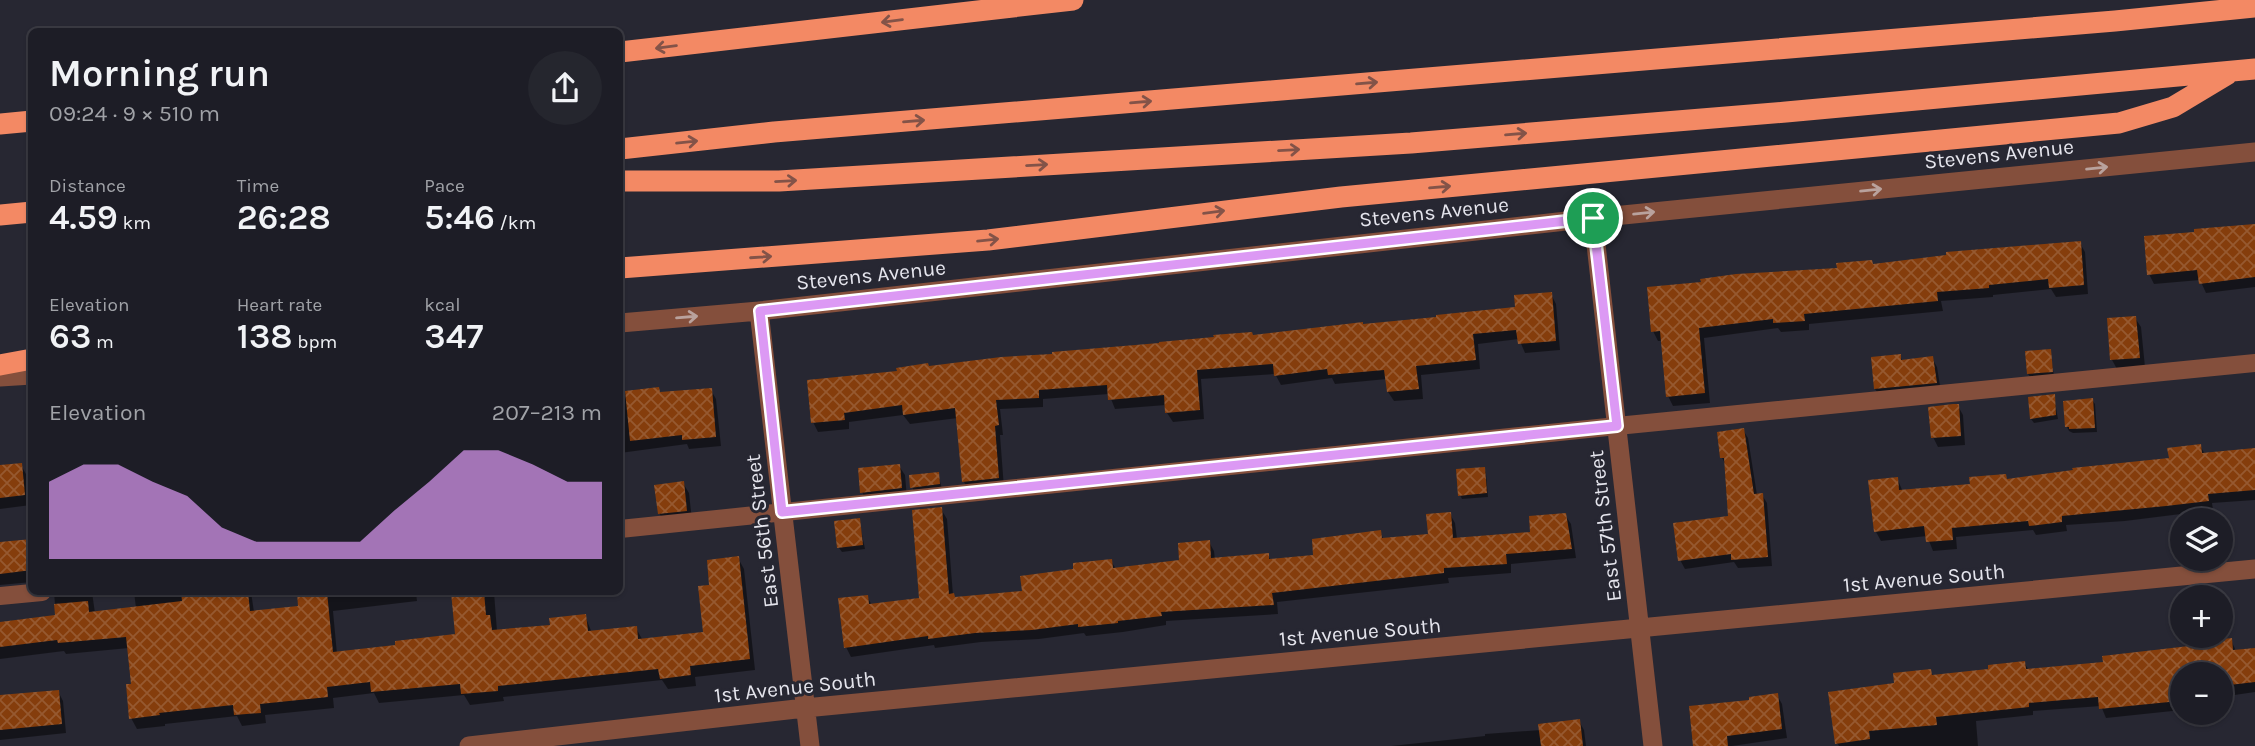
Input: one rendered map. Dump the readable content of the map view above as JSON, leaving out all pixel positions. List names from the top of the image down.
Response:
{
  "streets": {
    "street": [
      "Stevens Avenue",
      "East 57th Street",
      "East 56th Street",
      "1st Avenue South"
    ]
  },
  "crossings": [
    ["Stevens Avenue", "East 57th Street"],
    ["Stevens Avenue", "East 56th Street"],
    ["East 57th Street", "1st Avenue South"],
    ["East 56th Street", "1st Avenue South"]
  ],
  "one_way": ["Stevens Avenue"],
  "page": {
    "heading": ["Morning run", "09:24 · 9 × 510 m"],
    "stats": [
      ["Distance", "4.59 km"],
      ["Time", "26:28"],
      ["Pace", "5:46 /km"],
      ["Elevation", "63 m"],
      ["Heart rate", "138 bpm"],
      ["kcal", "347"]
    ],
    "chart": ["Elevation", "207–213 m"],
    "map_buttons": ["+", "−"]
  }
}
